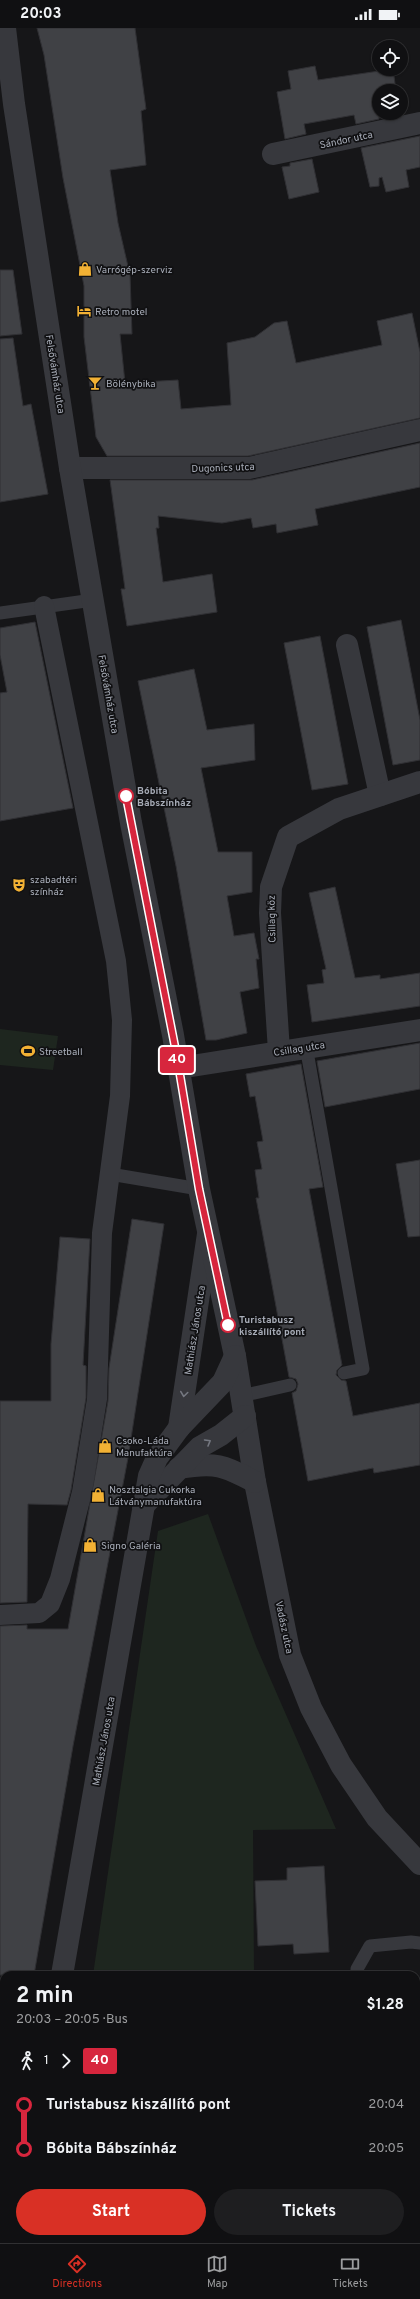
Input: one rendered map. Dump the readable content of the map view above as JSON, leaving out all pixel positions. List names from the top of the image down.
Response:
{
  "streets": {
    "street": [
      "Sándor utca",
      "Felsővámház utca",
      "Dugonics utca",
      "Csillag köz",
      "Csillag utca",
      "Mathiász János utca",
      "Vadász utca"
    ]
  },
  "crossings": [
    ["Felsővámház utca", "Dugonics utca"],
    ["Felsővámház utca", "Csillag utca"],
    ["Felsővámház utca", "Mathiász János utca"],
    ["Felsővámház utca", "Vadász utca"],
    ["Csillag köz", "Csillag utca"],
    ["Mathiász János utca", "Vadász utca"]
  ],
  "places": {
    "shop": [
      "Varrógép-szerviz",
      "Csoko-Láda Manufaktúra",
      "Nosztalgia Cukorka Látványmanufaktúra",
      "Signo Galéria"
    ],
    "hotel": ["Retro motel"],
    "bar": ["Bölénybika"],
    "other": ["Bóbita Bábszínház", "Turistabusz kiszállító pont"],
    "theatre": ["szabadtéri színház"],
    "sports": ["Streetball"]
  },
  "lines": ["bus line 40"],
  "page": {
    "status": "20:03",
    "on_map": "40",
    "heading": ["2 min", "20:03 – 20:05 · Bus", "$1.28"],
    "legs": ["1", "40"],
    "list": [
      {
        "name": "Turistabusz kiszállító pont",
        "value": "20:04"
      },
      {
        "name": "Bóbita Bábszínház",
        "value": "20:05"
      }
    ],
    "buttons": ["Start", "Tickets"],
    "tabs": ["Directions", "Map", "Tickets"]
  }
}
